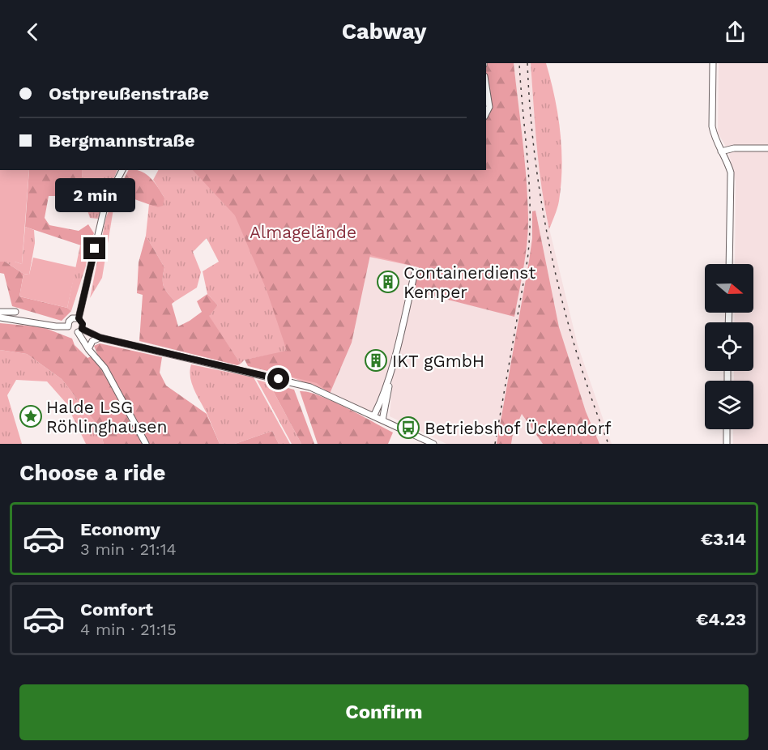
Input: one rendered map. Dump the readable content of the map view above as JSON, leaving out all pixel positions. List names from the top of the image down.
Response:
{
  "parks": ["Almagelände"],
  "places": {
    "building": ["Containerdienst Kemper", "IKT gGmbH"],
    "place": ["Halde LSG Röhlinghausen"],
    "bus stop": ["Betriebshof Ückendorf"]
  },
  "north": "right",
  "page": {
    "header": "Cabway",
    "banner": ["Ostpreußenstraße", "Bergmannstraße"],
    "bubble": "2 min",
    "heading": "Choose a ride",
    "list": [
      {
        "name": "Economy",
        "note": "3 min · 21:14",
        "value": "€3.14"
      },
      {
        "name": "Comfort",
        "note": "4 min · 21:15",
        "value": "€4.23"
      }
    ],
    "buttons": "Confirm"
  }
}
